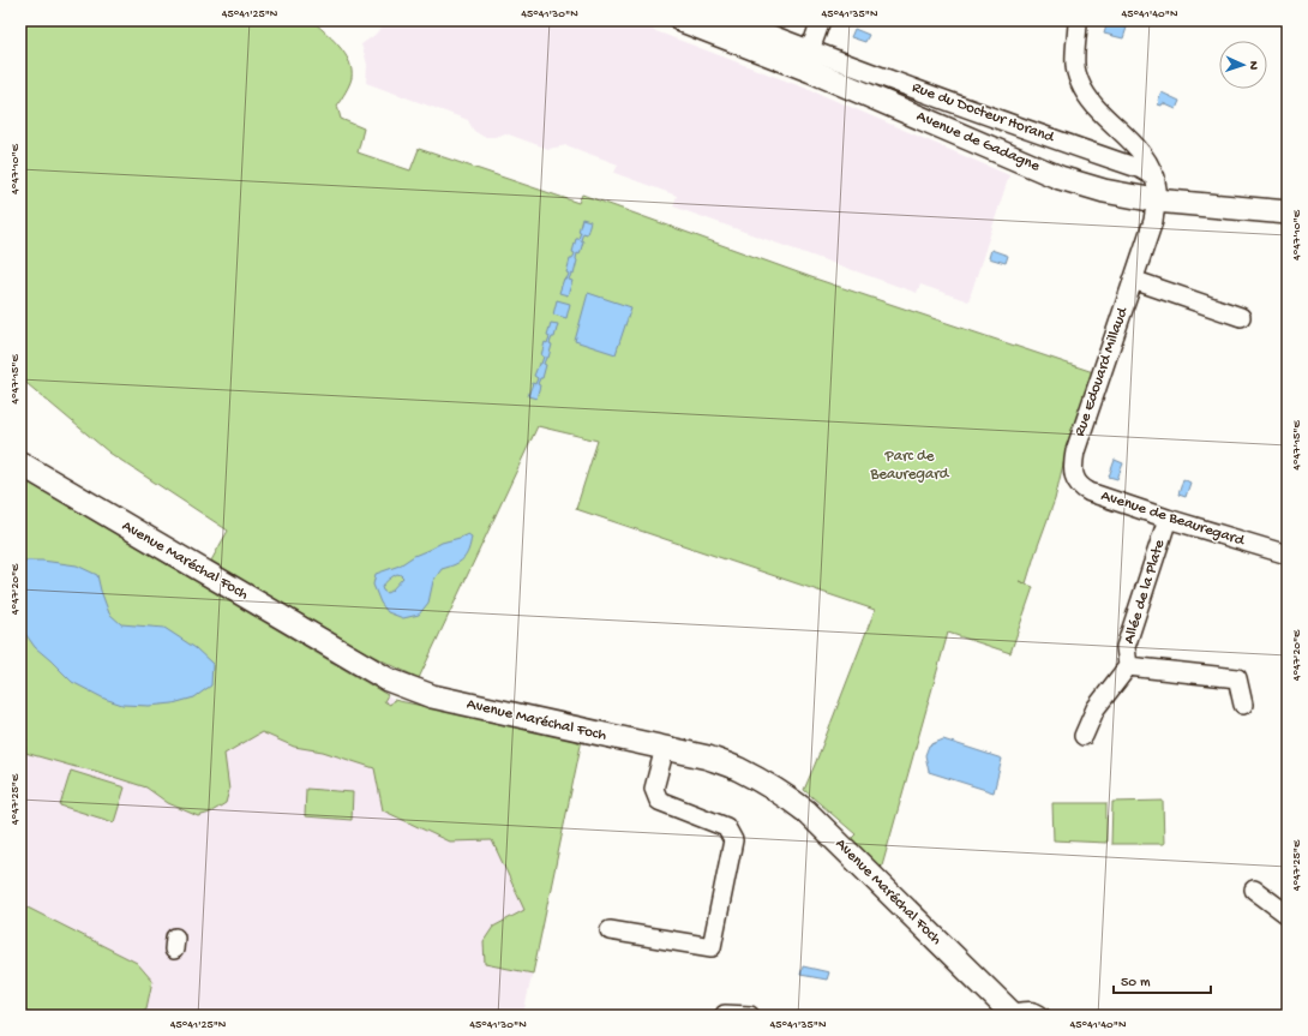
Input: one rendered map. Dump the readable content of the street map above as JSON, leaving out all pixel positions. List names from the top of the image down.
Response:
{
  "streets": {
    "main road": ["Avenue de Gadagne", "Avenue Maréchal Foch"],
    "street": [
      "Rue du Docteur Horand",
      "Rue Edouard Millaud",
      "Avenue de Beauregard",
      "Allée de la Plate"
    ]
  },
  "crossings": [
    ["Rue du Docteur Horand", "Rue Edouard Millaud"],
    ["Avenue de Gadagne", "Rue Edouard Millaud"],
    ["Rue Edouard Millaud", "Avenue de Beauregard"],
    ["Avenue de Beauregard", "Allée de la Plate"]
  ],
  "parks": ["Parc de Beauregard"],
  "scale_bar": "50 m",
  "north": "right",
  "coordinates": [
    "45°41'25\"N",
    "45°41'30\"N",
    "45°41'35\"N",
    "45°41'40\"N",
    "4°47'10\"E",
    "4°47'15\"E",
    "4°47'20\"E",
    "4°47'25\"E"
  ]
}
